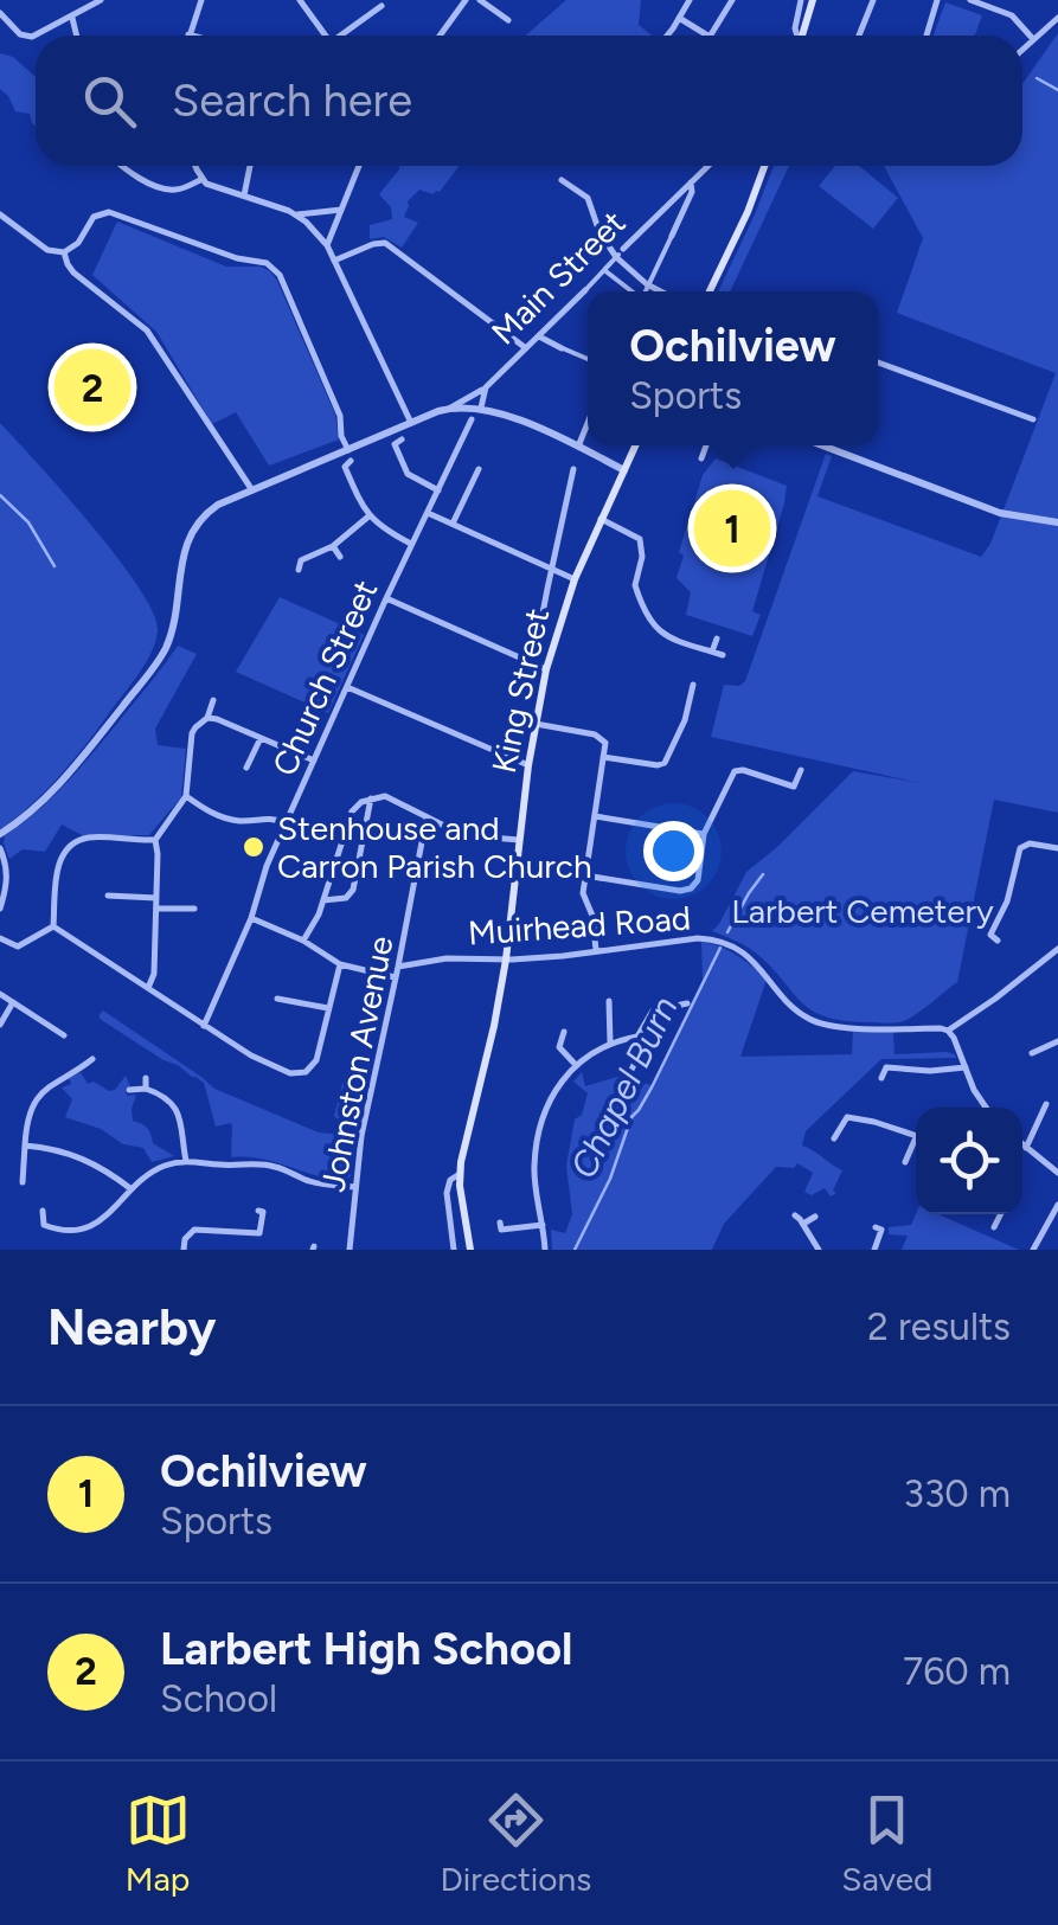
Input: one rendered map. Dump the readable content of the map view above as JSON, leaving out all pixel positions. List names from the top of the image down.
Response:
{
  "streets": {
    "main road": ["King Street"],
    "street": [
      "Main Street",
      "Church Street",
      "Muirhead Road",
      "Johnston Avenue"
    ]
  },
  "crossings": [
    ["King Street", "Muirhead Road"],
    ["Muirhead Road", "Johnston Avenue"]
  ],
  "water": ["Chapel Burn"],
  "parks": ["Larbert Cemetery"],
  "places": ["Stenhouse and Carron Parish Church"],
  "page": {
    "search": "Search here",
    "popup": ["Ochilview", "Sports"],
    "pins": ["2", "1"],
    "heading": ["Nearby", "2 results"],
    "list": [
      {
        "mark": "1",
        "name": "Ochilview",
        "note": "Sports",
        "value": "330 m"
      },
      {
        "mark": "2",
        "name": "Larbert High School",
        "note": "School",
        "value": "760 m"
      }
    ],
    "nav": ["Map", "Directions", "Saved"]
  }
}
